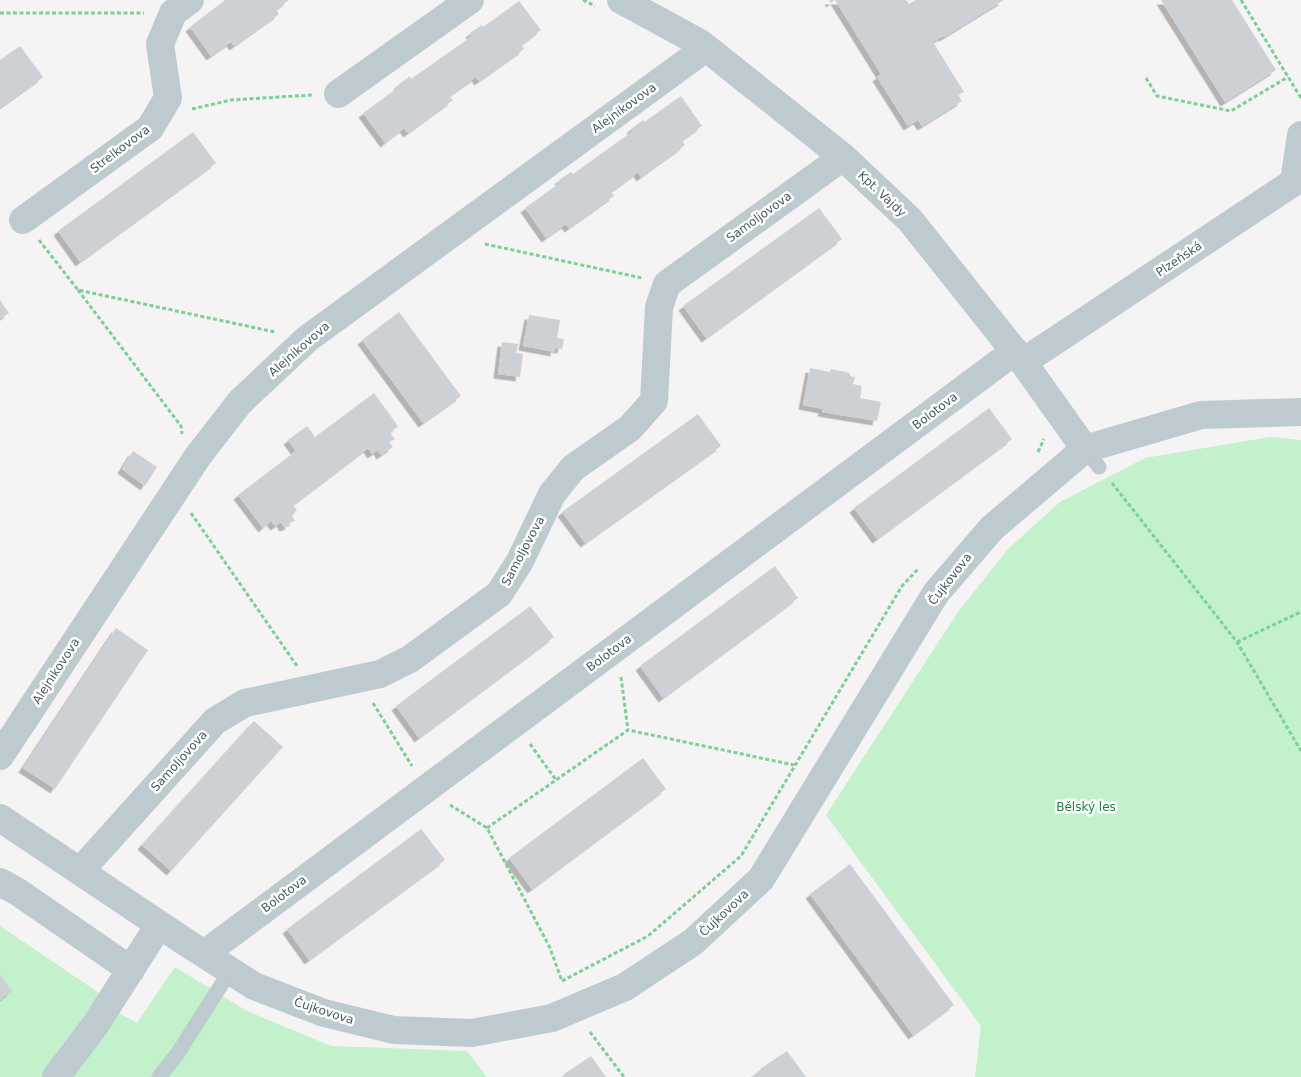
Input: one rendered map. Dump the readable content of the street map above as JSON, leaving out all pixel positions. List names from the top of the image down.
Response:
{
  "streets": {
    "street": [
      "Alejnikovova",
      "Strelkovova",
      "Kpt. Vajdy",
      "Samoljovova",
      "Plzeňská",
      "Bolotova",
      "Čujkovova"
    ]
  },
  "crossings": [
    ["Alejnikovova", "Kpt. Vajdy"],
    ["Kpt. Vajdy", "Samoljovova"],
    ["Kpt. Vajdy", "Plzeňská"],
    ["Kpt. Vajdy", "Bolotova"],
    ["Kpt. Vajdy", "Čujkovova"],
    ["Samoljovova", "Čujkovova"],
    ["Plzeňská", "Bolotova"],
    ["Bolotova", "Čujkovova"]
  ],
  "parks": ["Bělský les"]
}
